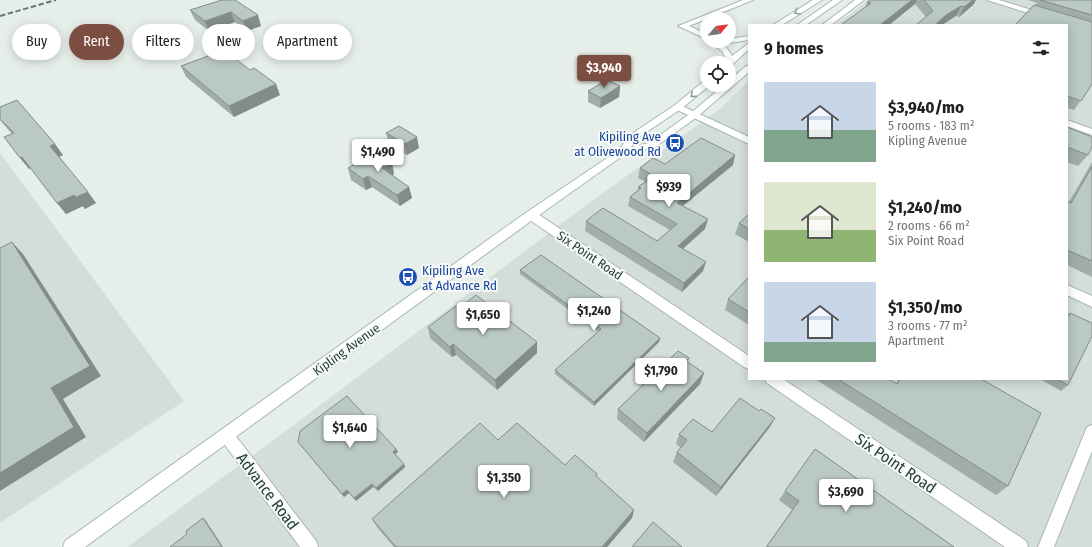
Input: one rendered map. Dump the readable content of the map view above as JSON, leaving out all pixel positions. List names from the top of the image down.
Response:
{
  "streets": {
    "main road": ["Six Point Road", "Kipling Avenue", "Advance Road"]
  },
  "crossings": [
    ["Six Point Road", "Kipling Avenue"],
    ["Kipling Avenue", "Advance Road"]
  ],
  "places": {
    "bus stop": ["Kipiling Ave at Olivewood Rd", "Kipiling Ave at Advance Rd"]
  },
  "north": "top right",
  "page": {
    "chip": [
      "Buy",
      "Rent",
      "Filters",
      "New",
      "Apartment"
    ],
    "heading": "9 homes",
    "price": [
      "$3,940",
      "$1,490",
      "$939",
      "$1,240",
      "$1,650",
      "$1,790",
      "$1,640",
      "$1,350",
      "$3,690"
    ],
    "list": [
      {
        "name": "$3,940/mo",
        "note": "5 rooms · 183 m² · Kipling Avenue"
      },
      {
        "name": "$1,240/mo",
        "note": "2 rooms · 66 m² · Six Point Road"
      },
      {
        "name": "$1,350/mo",
        "note": "3 rooms · 77 m² · Apartment"
      }
    ]
  }
}
